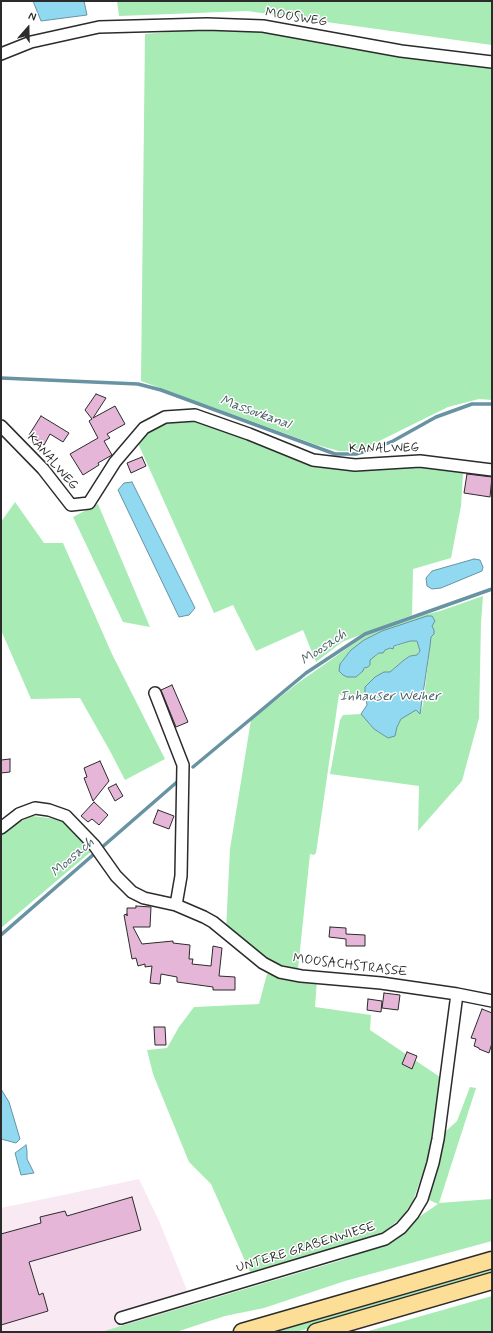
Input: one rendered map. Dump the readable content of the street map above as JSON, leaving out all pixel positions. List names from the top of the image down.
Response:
{
  "streets": {
    "street": [
      "MOOSWEG",
      "KANALWEG",
      "MOOSACHSTRASSE",
      "UNTERE GRABENWIESE"
    ]
  },
  "crossings": [
    ["MOOSACHSTRASSE", "UNTERE GRABENWIESE"]
  ],
  "water": ["Massovkanal", "Moosach", "Inhauser Weiher"],
  "north": "top"
}
